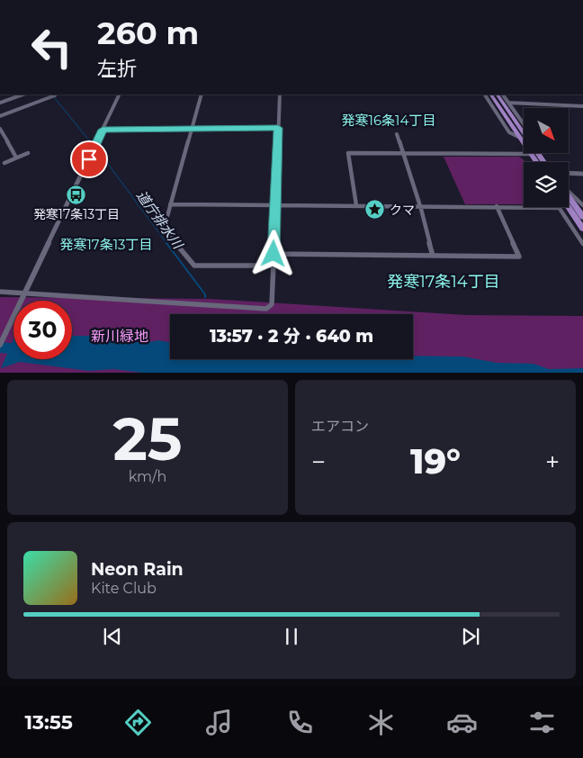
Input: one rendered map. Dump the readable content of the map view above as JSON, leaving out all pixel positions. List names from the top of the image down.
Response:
{
  "districts": ["発寒16条14丁目", "発寒17条13丁目", "発寒17条14丁目"],
  "water": ["道庁排水川"],
  "parks": ["新川緑地"],
  "places": {
    "bus stop": ["発寒17条13丁目"],
    "place": ["クマ"]
  },
  "north": "bottom right",
  "page": {
    "turn": ["260 m", "左折"],
    "limit": "30",
    "trip": "13:57 · 2 分 · 640 m",
    "tile": [
      ["25", "km/h"],
      "エアコン"
    ],
    "heat": ["−", "19°", "+"],
    "song": ["Neon Rain", "Kite Club"],
    "tabs": "13:55"
  }
}
